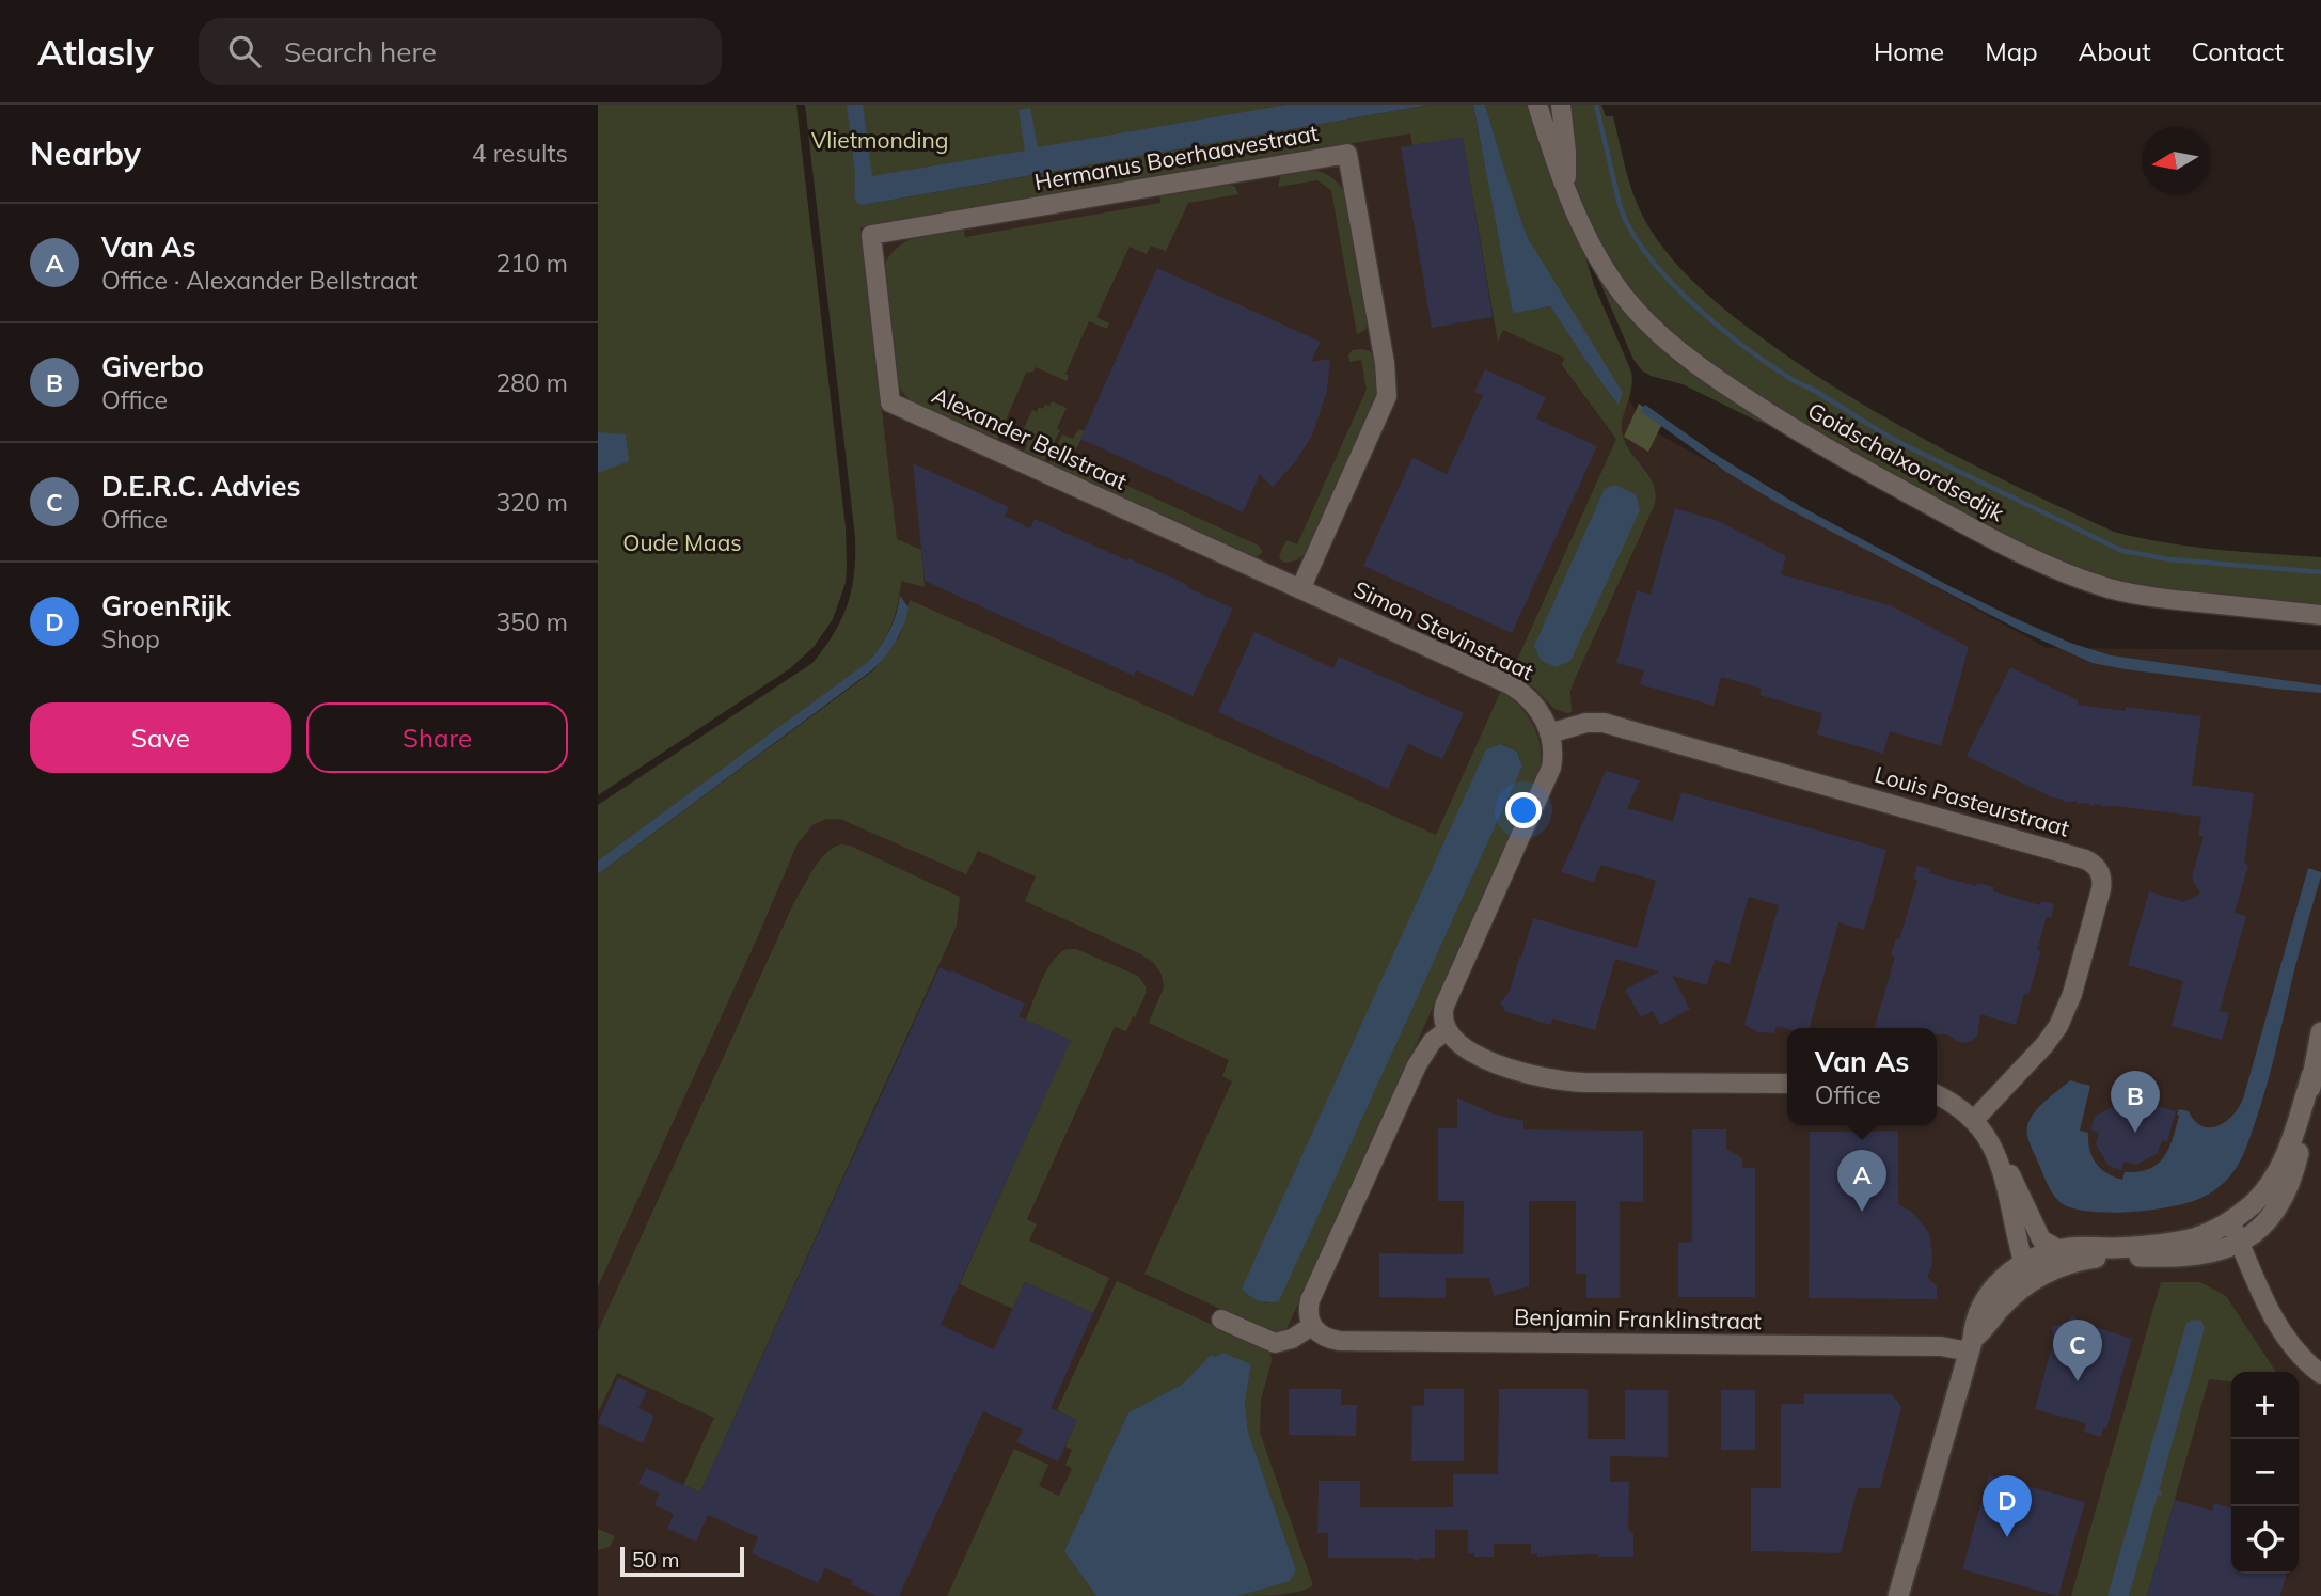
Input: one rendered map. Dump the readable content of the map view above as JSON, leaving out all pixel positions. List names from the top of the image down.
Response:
{
  "streets": {
    "street": [
      "Hermanus Boerhaavestraat",
      "Alexander Bellstraat",
      "Goidschalxoordsedijk",
      "Simon Stevinstraat",
      "Louis Pasteurstraat",
      "Benjamin Franklinstraat"
    ]
  },
  "crossings": [
    ["Hermanus Boerhaavestraat", "Alexander Bellstraat"],
    ["Hermanus Boerhaavestraat", "Simon Stevinstraat"],
    ["Alexander Bellstraat", "Simon Stevinstraat"],
    ["Simon Stevinstraat", "Louis Pasteurstraat"]
  ],
  "parks": ["Vlietmonding", "Oude Maas"],
  "scale_bar": "50 m",
  "north": "left",
  "page": {
    "header": "Atlasly",
    "search": "Search here",
    "nav": [
      "Home",
      "Map",
      "About",
      "Contact"
    ],
    "heading": ["Nearby", "4 results"],
    "list": [
      {
        "mark": "A",
        "name": "Van As",
        "note": "Office · Alexander Bellstraat",
        "value": "210 m"
      },
      {
        "mark": "B",
        "name": "Giverbo",
        "note": "Office",
        "value": "280 m"
      },
      {
        "mark": "C",
        "name": "D.E.R.C. Advies",
        "note": "Office",
        "value": "320 m"
      },
      {
        "mark": "D",
        "name": "GroenRijk",
        "note": "Shop",
        "value": "350 m"
      }
    ],
    "buttons": ["Save", "Share"],
    "popup": ["Van As", "Office"],
    "pins": [
      "B",
      "A",
      "C",
      "D"
    ],
    "map_buttons": ["+", "−"],
    "scale": "50 m"
  }
}
